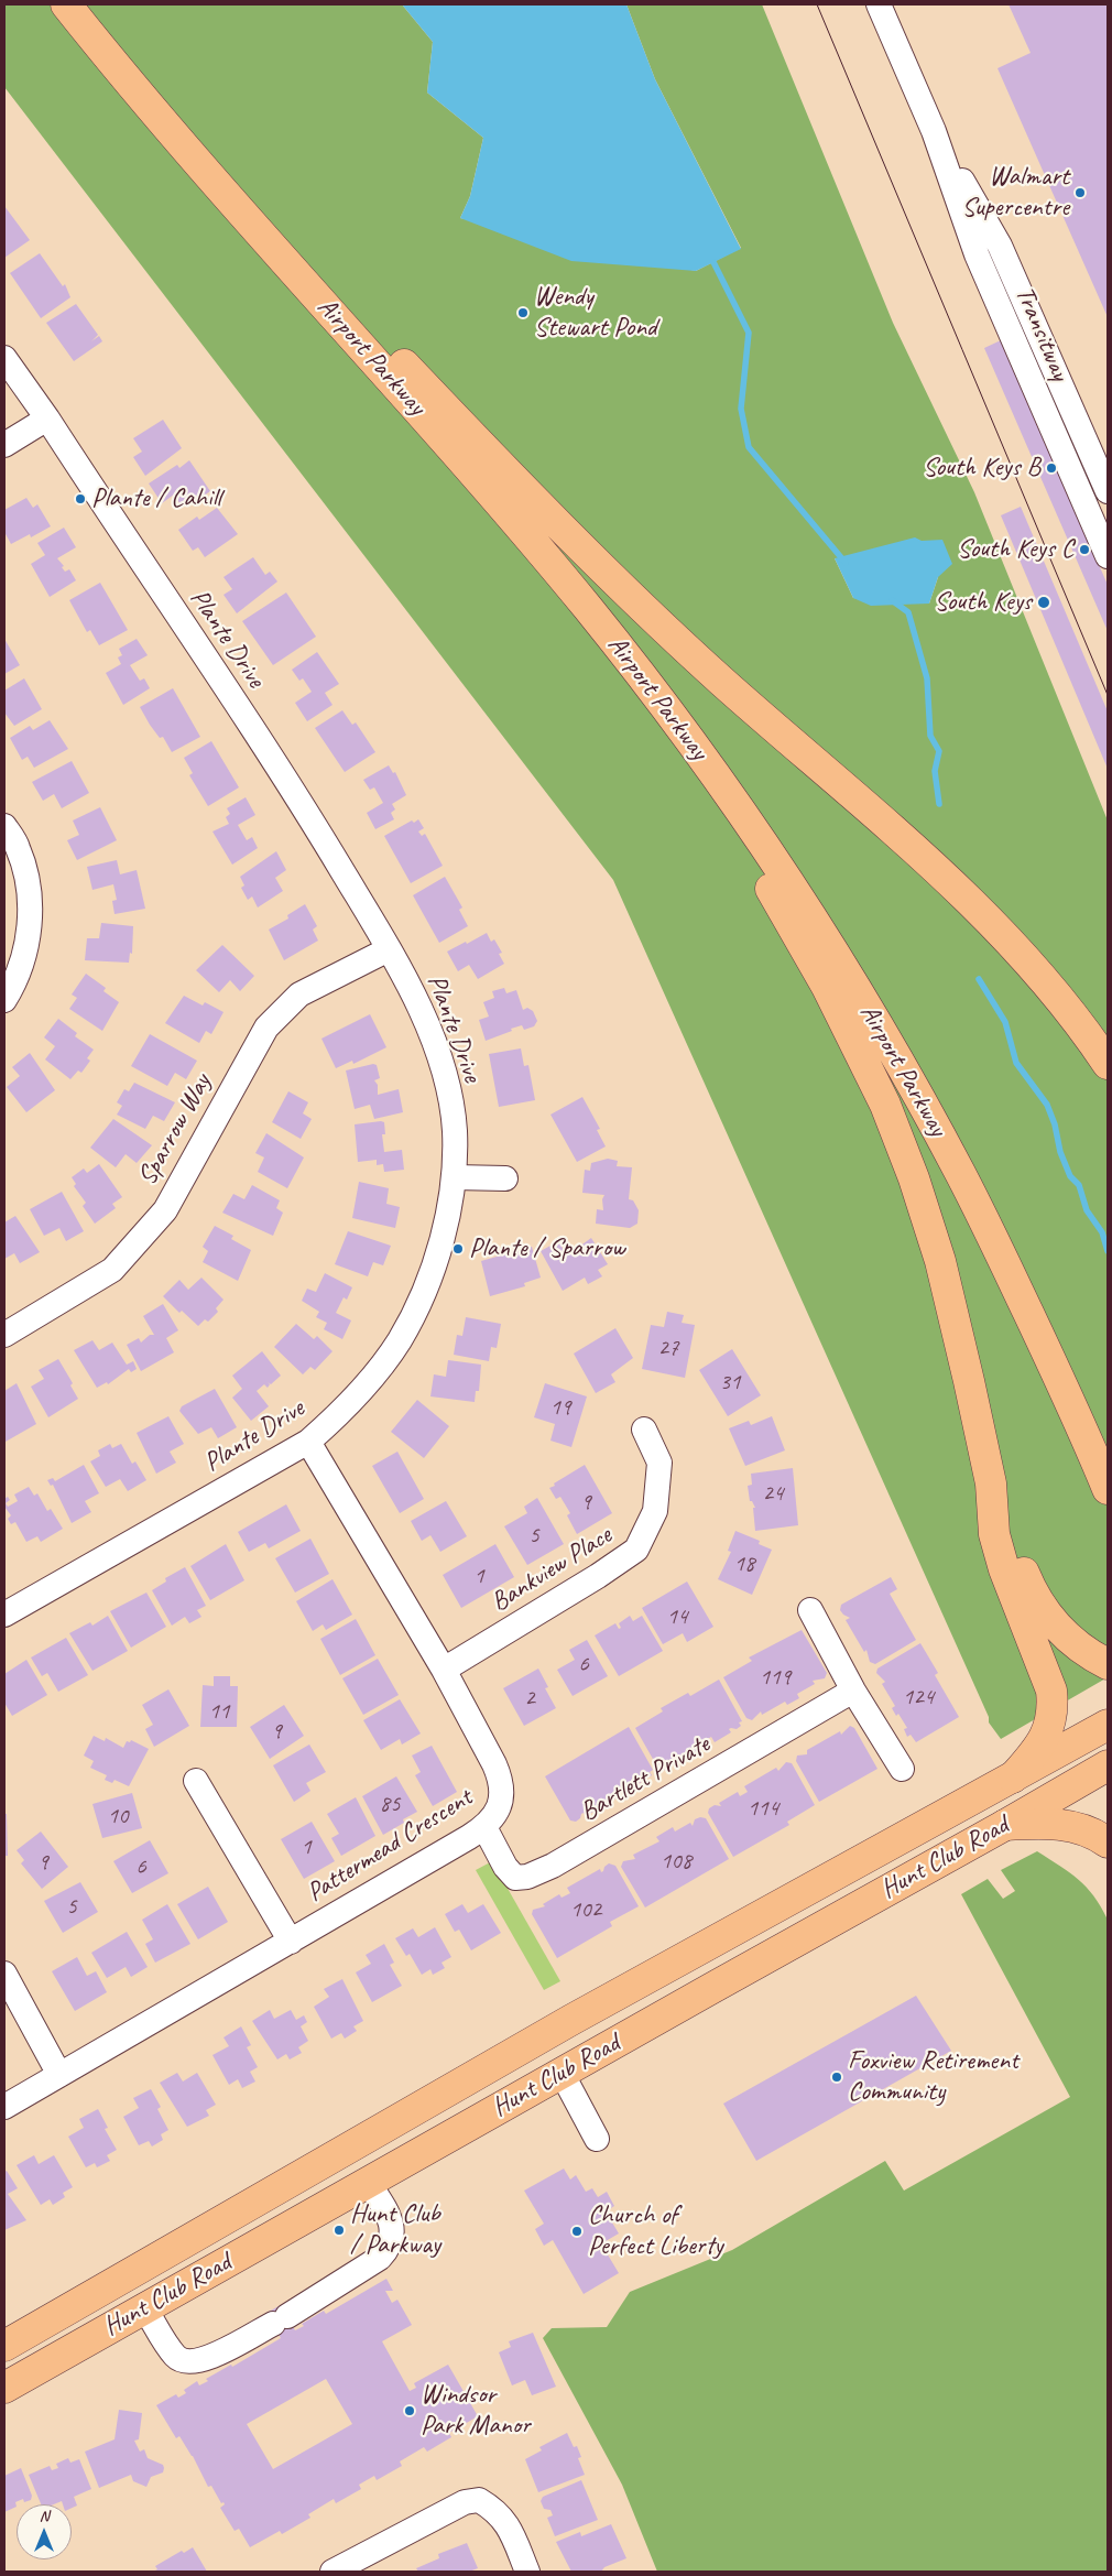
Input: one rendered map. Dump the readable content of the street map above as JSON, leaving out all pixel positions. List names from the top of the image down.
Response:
{
  "streets": {
    "main road": ["Airport Parkway", "Hunt Club Road"],
    "street": [
      "Transitway",
      "Plante Drive",
      "Sparrow Way",
      "Bankview Place",
      "Bartlett Private",
      "Pattermead Crescent"
    ]
  },
  "crossings": [
    ["Plante Drive", "Sparrow Way"],
    ["Plante Drive", "Pattermead Crescent"],
    ["Bankview Place", "Pattermead Crescent"],
    ["Bartlett Private", "Pattermead Crescent"]
  ],
  "places": [
    "Walmart Supercentre",
    "Wendy Stewart Pond",
    "South Keys B",
    "Plante / Cahill",
    "South Keys C",
    "South Keys",
    "Plante / Sparrow",
    "Foxview Retirement Community",
    "Hunt Club / Parkway",
    "Church of Perfect Liberty",
    "Windsor Park Manor"
  ],
  "house_numbers": [
    "27",
    "31",
    "19",
    "24",
    "9",
    "5",
    "18",
    "1",
    "14",
    "6",
    "119",
    "124",
    "2",
    "11",
    "9",
    "85",
    "114",
    "10",
    "1",
    "108",
    "9",
    "6",
    "5",
    "102"
  ],
  "north": "top"
}
